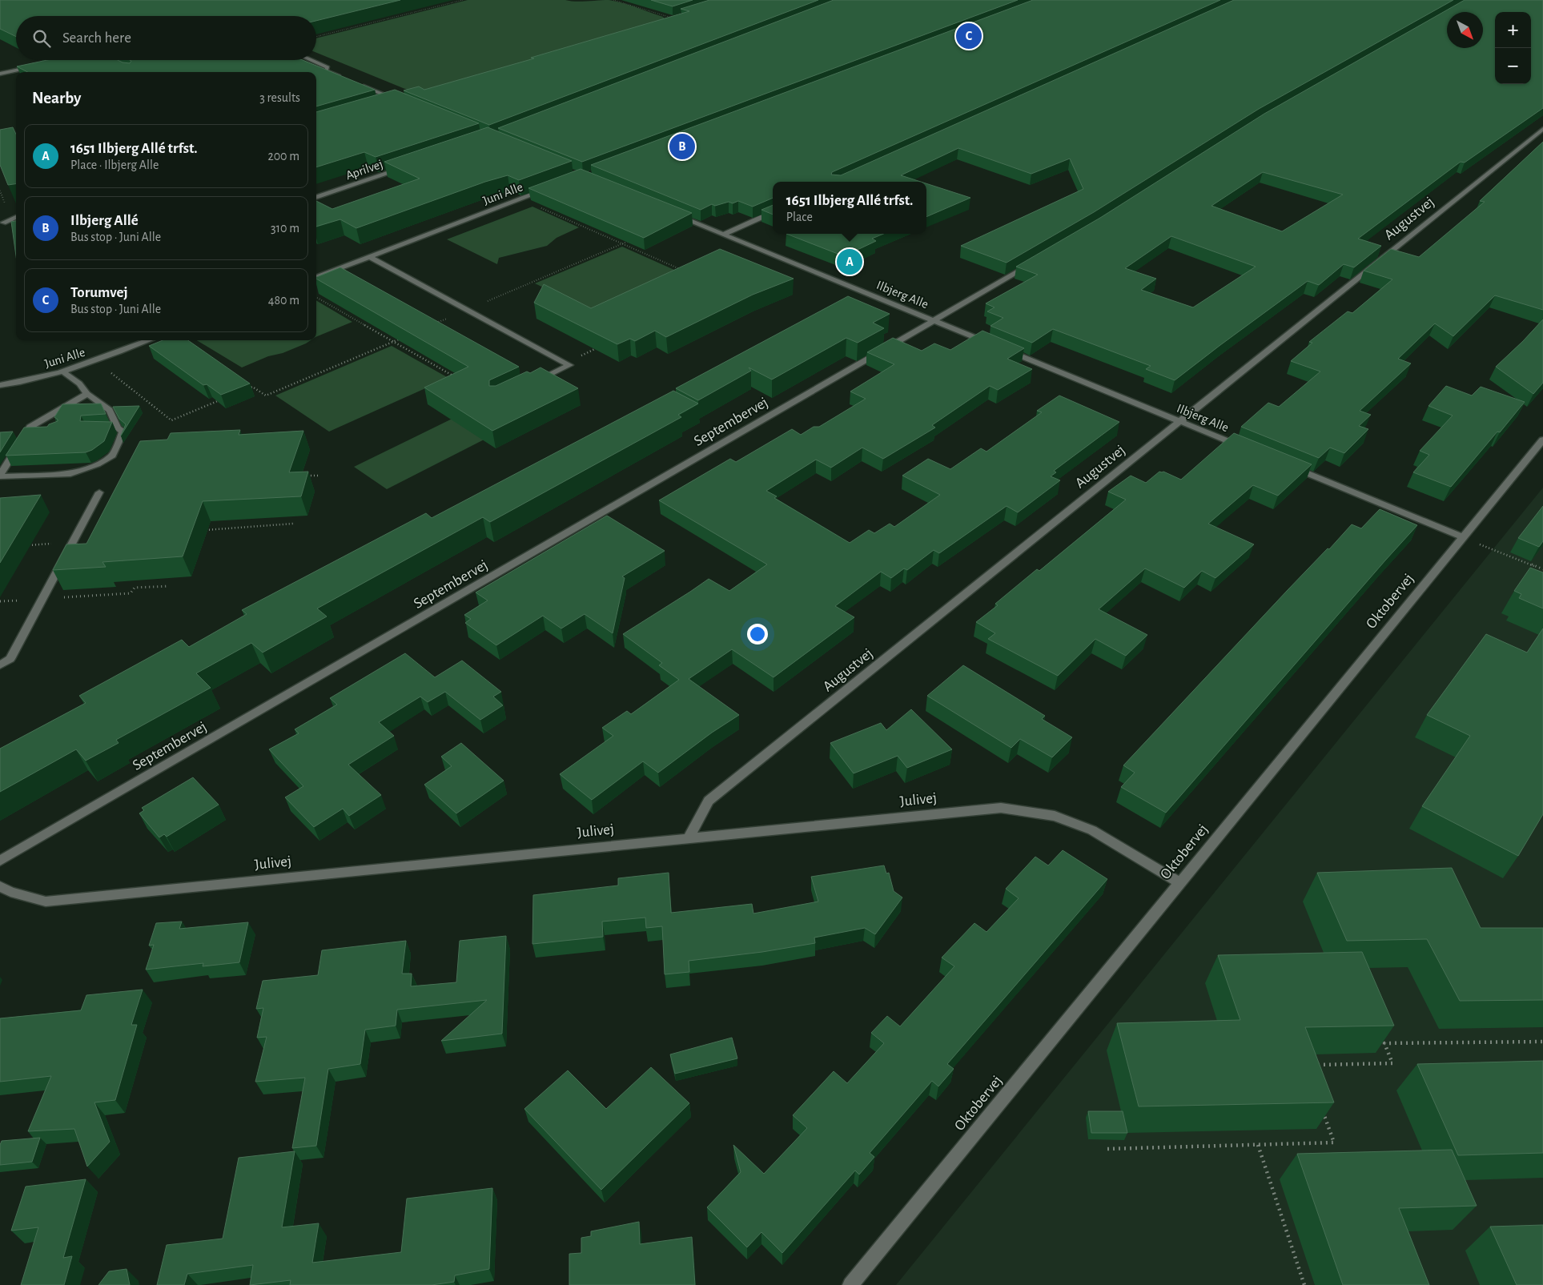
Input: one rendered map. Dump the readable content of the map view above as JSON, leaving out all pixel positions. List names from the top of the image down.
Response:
{
  "streets": {
    "street": [
      "Aprilvej",
      "Juni Alle",
      "Augustvej",
      "Ilbjerg Alle",
      "Septembervej",
      "Oktobervej",
      "Julivej"
    ]
  },
  "crossings": [
    ["Augustvej", "Ilbjerg Alle"],
    ["Augustvej", "Julivej"],
    ["Ilbjerg Alle", "Septembervej"],
    ["Oktobervej", "Julivej"]
  ],
  "north": "bottom right",
  "page": {
    "map_buttons": ["+", "−"],
    "search": "Search here",
    "pins": ["C", "B", "A"],
    "heading": ["Nearby", "3 results"],
    "list": [
      {
        "mark": "A",
        "name": "1651 Ilbjerg Allé trfst.",
        "note": "Place · Ilbjerg Alle",
        "value": "200 m"
      },
      {
        "mark": "B",
        "name": "Ilbjerg Allé",
        "note": "Bus stop · Juni Alle",
        "value": "310 m"
      },
      {
        "mark": "C",
        "name": "Torumvej",
        "note": "Bus stop · Juni Alle",
        "value": "480 m"
      }
    ],
    "popup": ["1651 Ilbjerg Allé trfst.", "Place"]
  }
}
